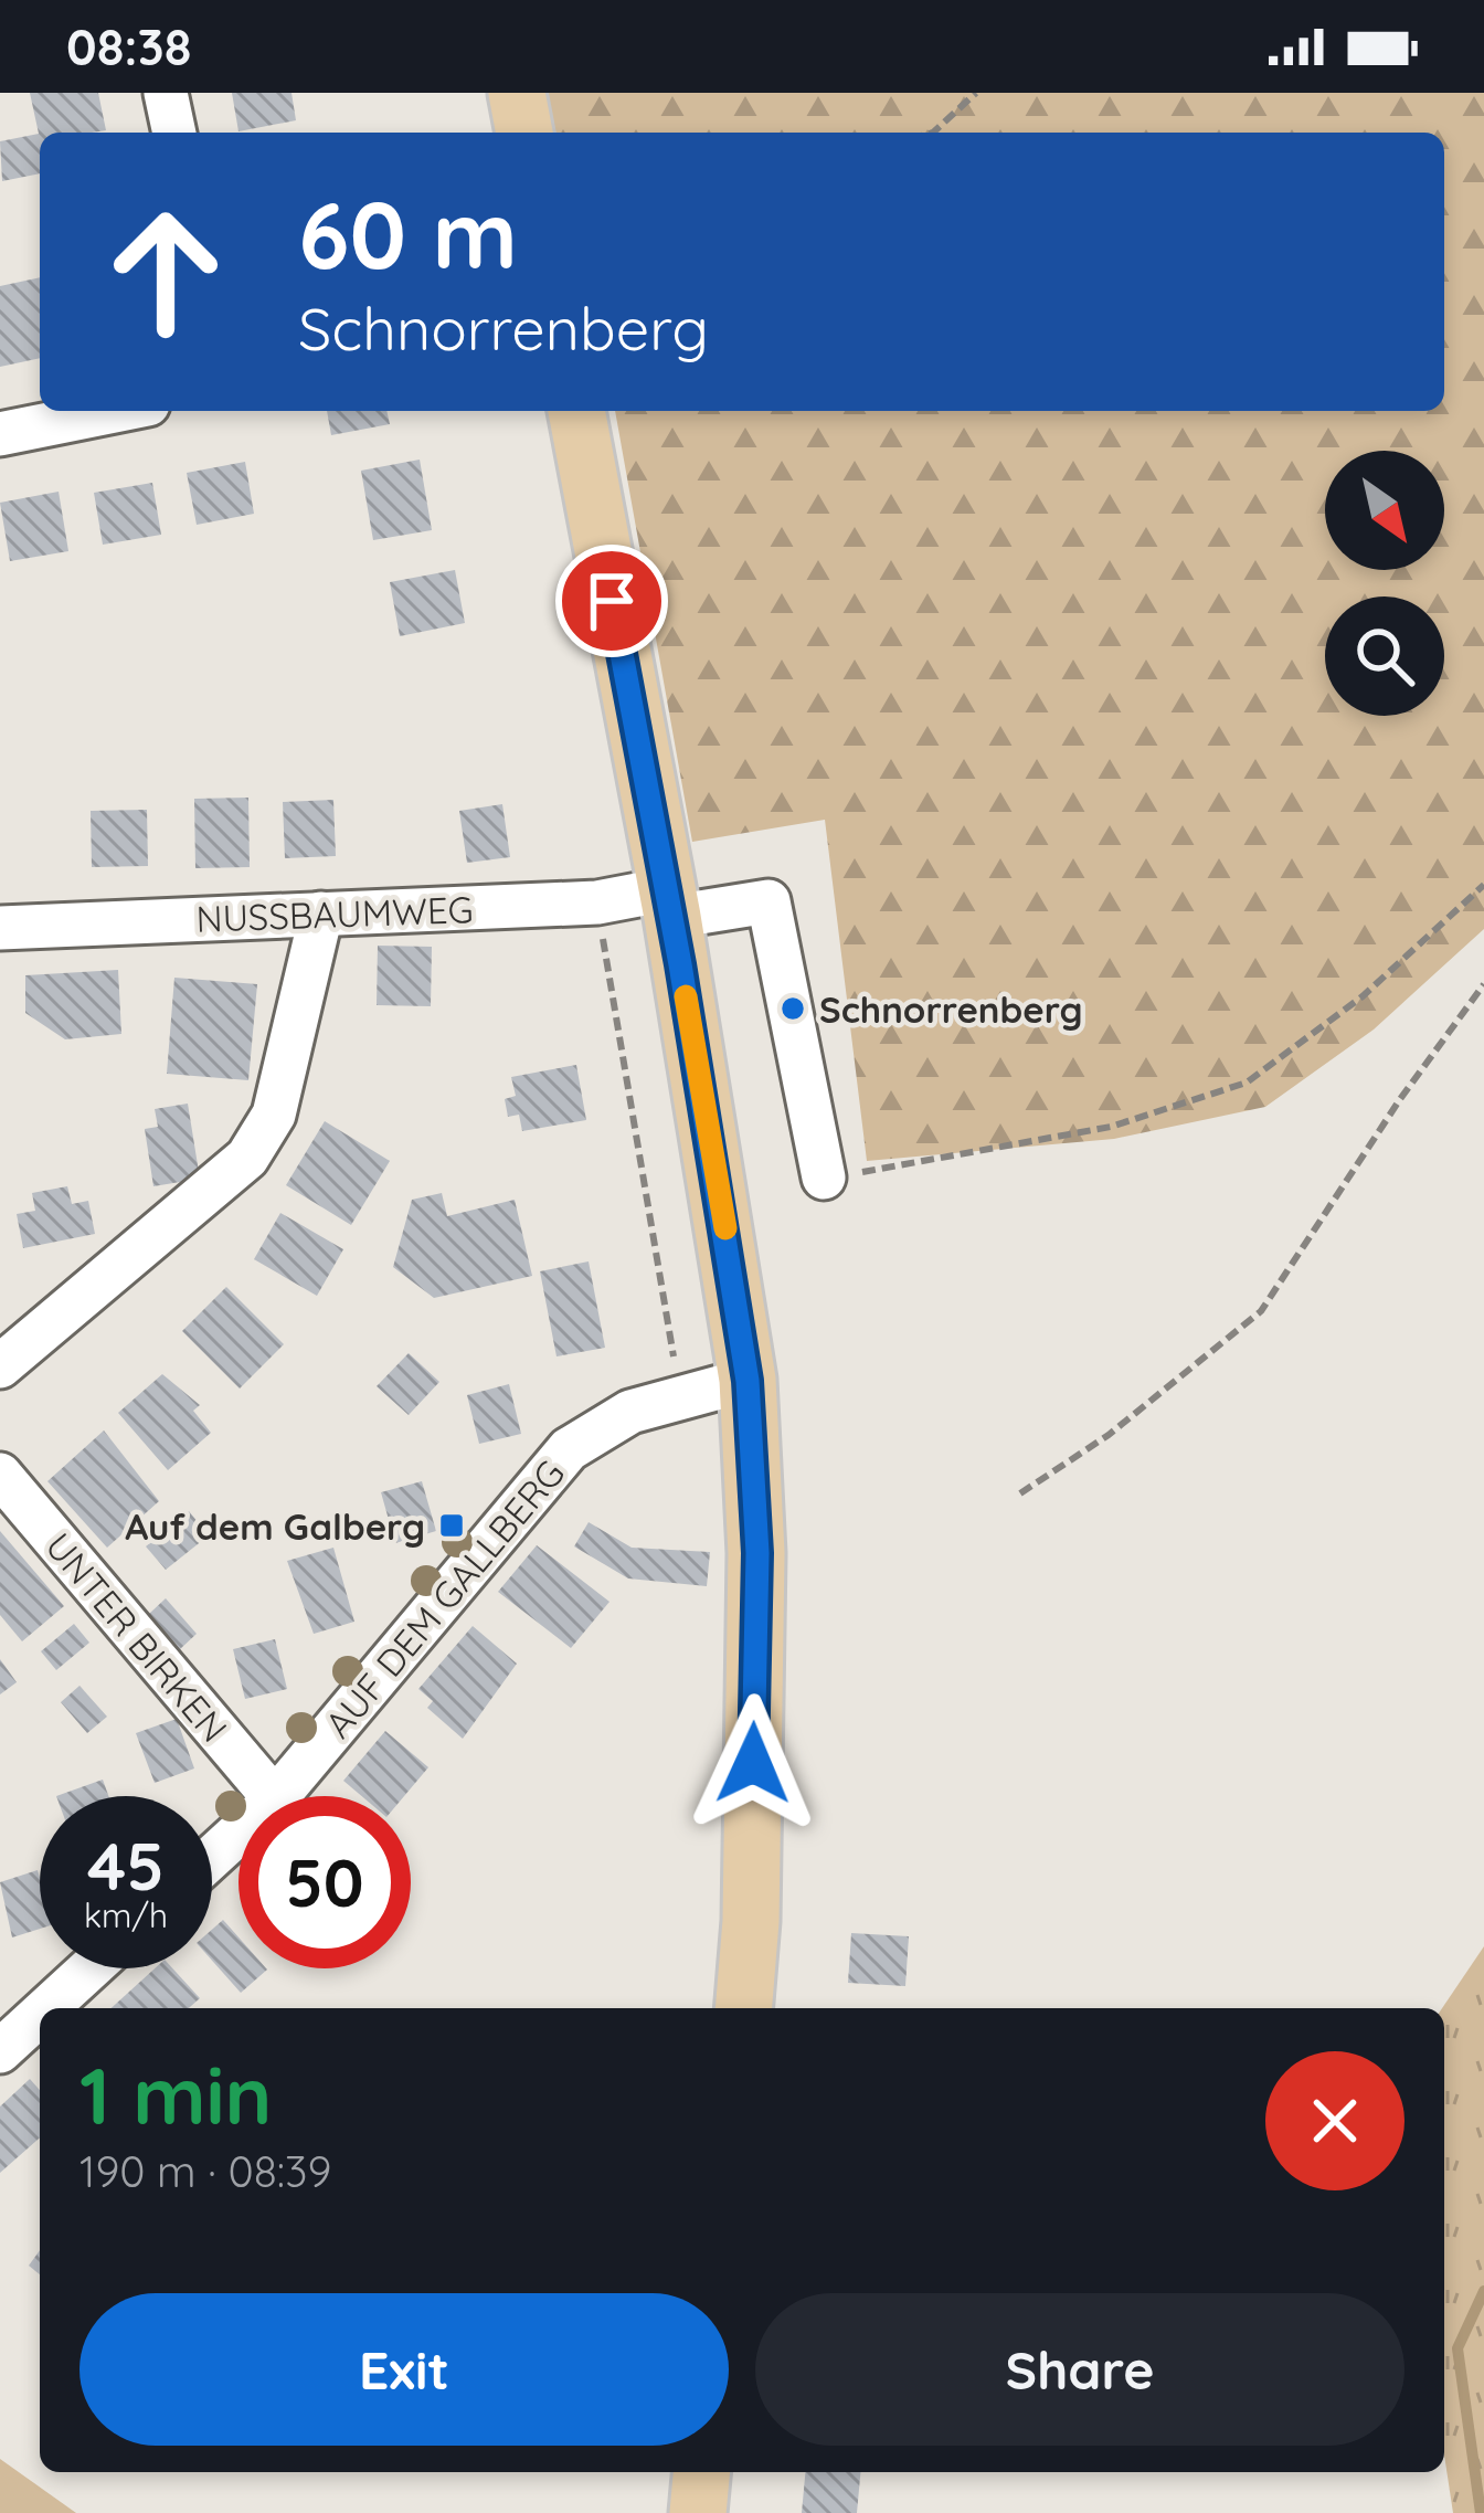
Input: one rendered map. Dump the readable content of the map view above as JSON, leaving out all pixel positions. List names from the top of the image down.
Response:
{
  "streets": {
    "street": ["NUSSBAUMWEG", "AUF DEM GALLBERG", "UNTER BIRKEN"]
  },
  "places": {
    "other": ["Schnorrenberg"],
    "transit": ["Auf dem Galberg"]
  },
  "north": "bottom right",
  "page": {
    "status": "08:38",
    "turn": ["60 m", "Schnorrenberg"],
    "speed": "45 km/h",
    "limit": "50",
    "heading": ["1 min", "190 m · 08:39"],
    "buttons": ["Exit", "Share"]
  }
}
